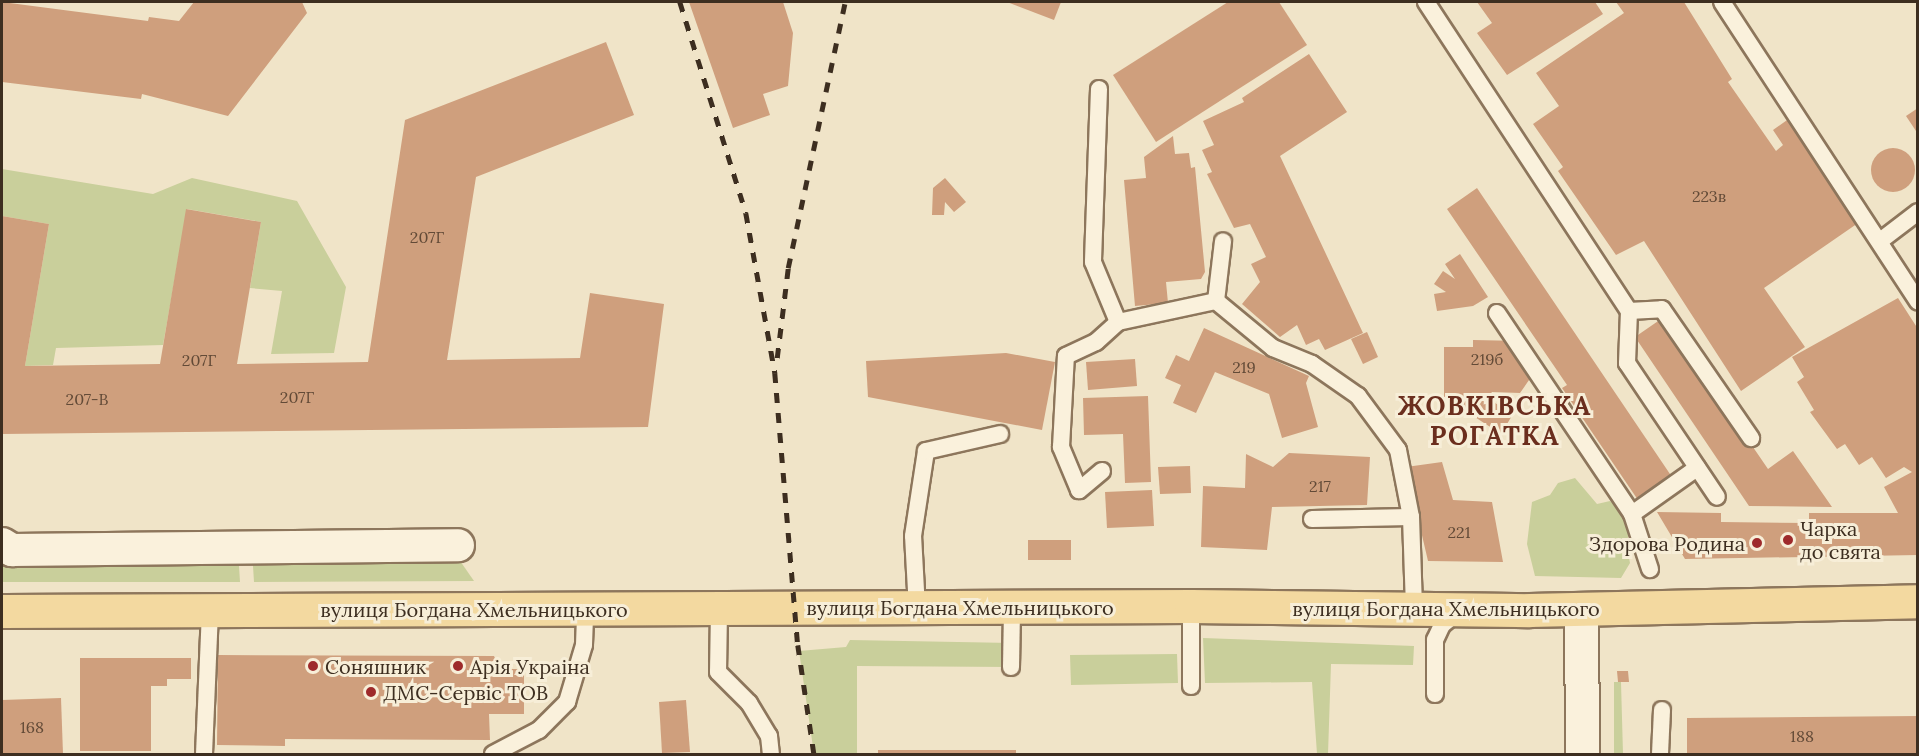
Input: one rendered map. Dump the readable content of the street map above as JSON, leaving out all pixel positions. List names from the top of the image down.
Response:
{
  "streets": {
    "main road": ["вулиця Богдана Хмельницького"]
  },
  "districts": ["ЖОВКІВСЬКА РОГАТКА"],
  "places": [
    "Чарка до свята",
    "Здорова Родина",
    "Соняшник",
    "Арія Украіна",
    "ДМС-Сервіс ТОВ"
  ],
  "house_numbers": [
    "223в",
    "207Г",
    "219б",
    "207Г",
    "219",
    "207Г",
    "207-В",
    "217",
    "221",
    "168",
    "188"
  ]
}
